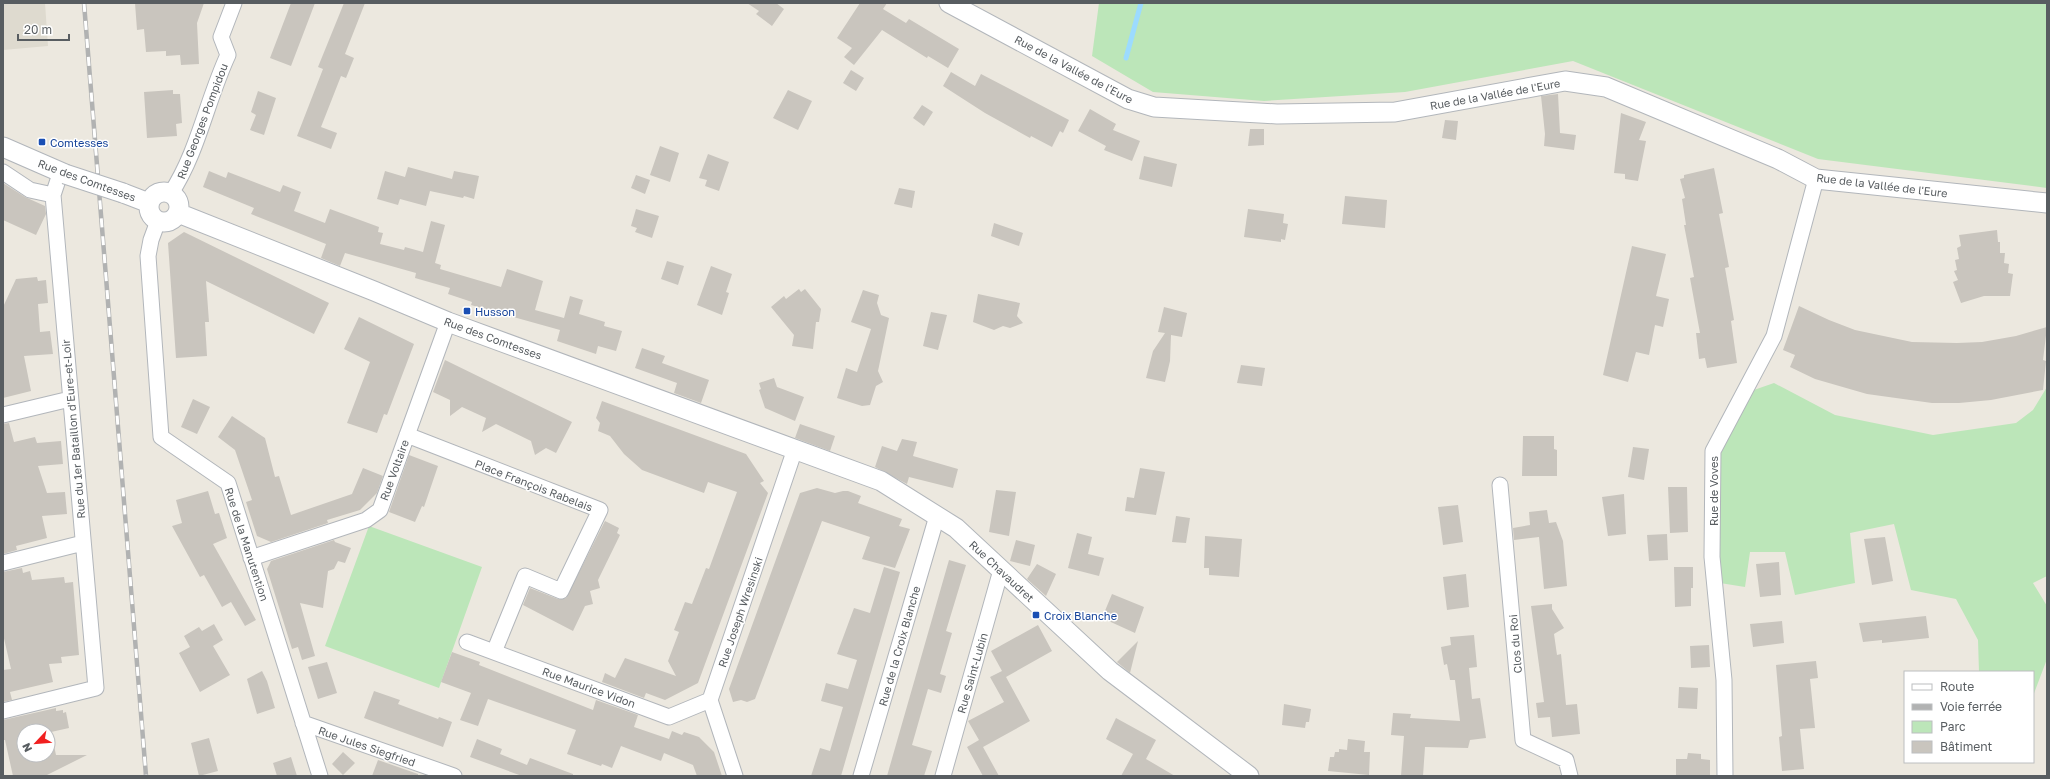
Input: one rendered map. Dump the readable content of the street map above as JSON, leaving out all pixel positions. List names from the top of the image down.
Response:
{
  "streets": {
    "street": [
      "Rue de la Vallée de l'Eure",
      "Rue Georges Pompidou",
      "Rue des Comtesses",
      "Rue du 1er Bataillon d'Eure-et-Loir",
      "Rue Voltaire",
      "Place François Rabelais",
      "Rue de Voves",
      "Rue de la Manutention",
      "Rue Chavaudret",
      "Rue Joseph Wresinski",
      "Clos du Roi",
      "Rue de la Croix Blanche",
      "Rue Saint-Lubin",
      "Rue Maurice Vidon",
      "Rue Jules Siegfried"
    ]
  },
  "crossings": [
    ["Rue de la Vallée de l'Eure", "Rue de Voves"],
    ["Rue Georges Pompidou", "Rue des Comtesses"],
    ["Rue Georges Pompidou", "Rue de la Manutention"],
    ["Rue des Comtesses", "Rue du 1er Bataillon d'Eure-et-Loir"],
    ["Rue des Comtesses", "Rue Voltaire"],
    ["Rue des Comtesses", "Rue de la Manutention"],
    ["Rue des Comtesses", "Rue Chavaudret"],
    ["Rue des Comtesses", "Rue Joseph Wresinski"],
    ["Rue Voltaire", "Place François Rabelais"],
    ["Rue Voltaire", "Rue de la Manutention"],
    ["Place François Rabelais", "Rue Maurice Vidon"],
    ["Rue de la Manutention", "Rue Jules Siegfried"],
    ["Rue Chavaudret", "Rue Joseph Wresinski"],
    ["Rue Chavaudret", "Rue de la Croix Blanche"],
    ["Rue Chavaudret", "Rue Saint-Lubin"],
    ["Rue Joseph Wresinski", "Rue Maurice Vidon"]
  ],
  "places": {
    "transit": ["Comtesses", "Husson", "Croix Blanche"]
  },
  "legend": [
    "Route",
    "Voie ferrée",
    "Parc",
    "Bâtiment"
  ],
  "scale_bar": "20 m",
  "north": "bottom left"
}
